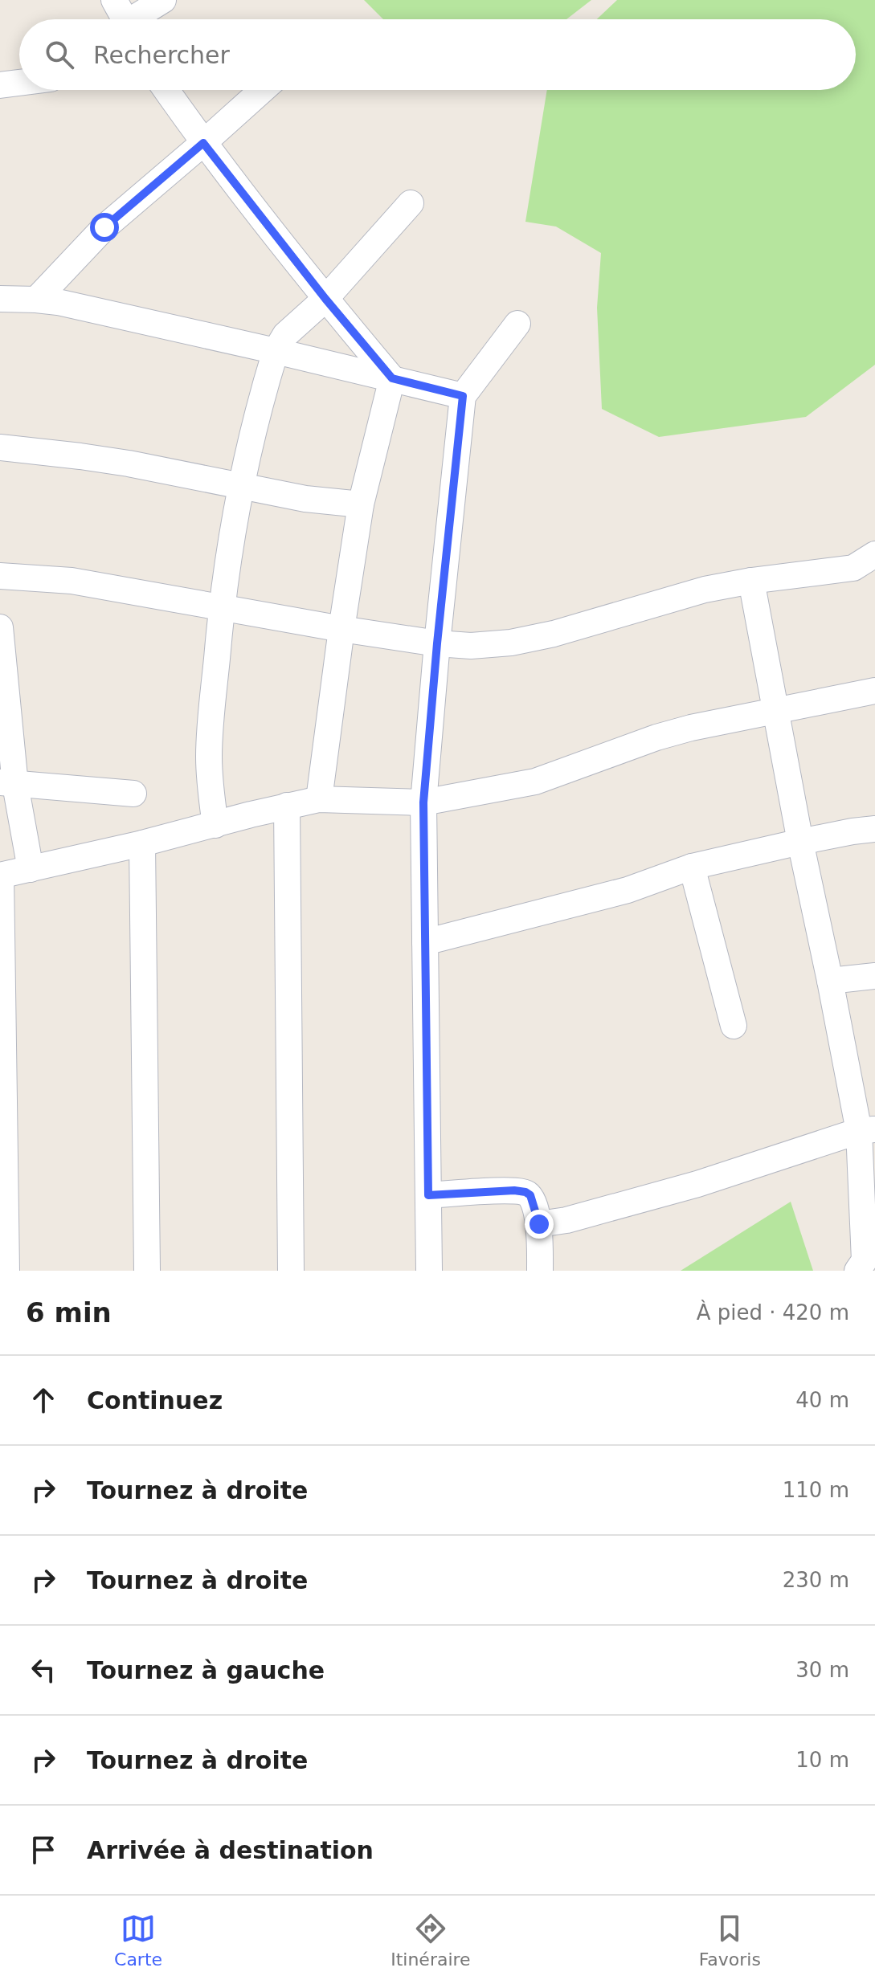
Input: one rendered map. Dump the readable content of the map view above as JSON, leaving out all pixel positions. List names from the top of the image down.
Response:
{
  "page": {
    "search": "Rechercher",
    "heading": ["6 min", "À pied · 420 m"],
    "list": [
      ["Continuez", "40 m"],
      ["Tournez à droite", "110 m"],
      ["Tournez à droite", "230 m"],
      ["Tournez à gauche", "30 m"],
      ["Tournez à droite", "10 m"],
      "Arrivée à destination"
    ],
    "nav": ["Carte", "Itinéraire", "Favoris"]
  }
}
